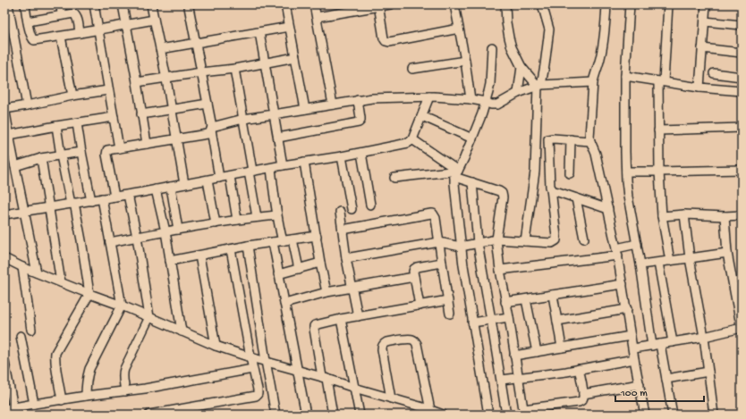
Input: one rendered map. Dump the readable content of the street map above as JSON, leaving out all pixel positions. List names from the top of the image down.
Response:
{
  "scale_bar": "100 m"
}
